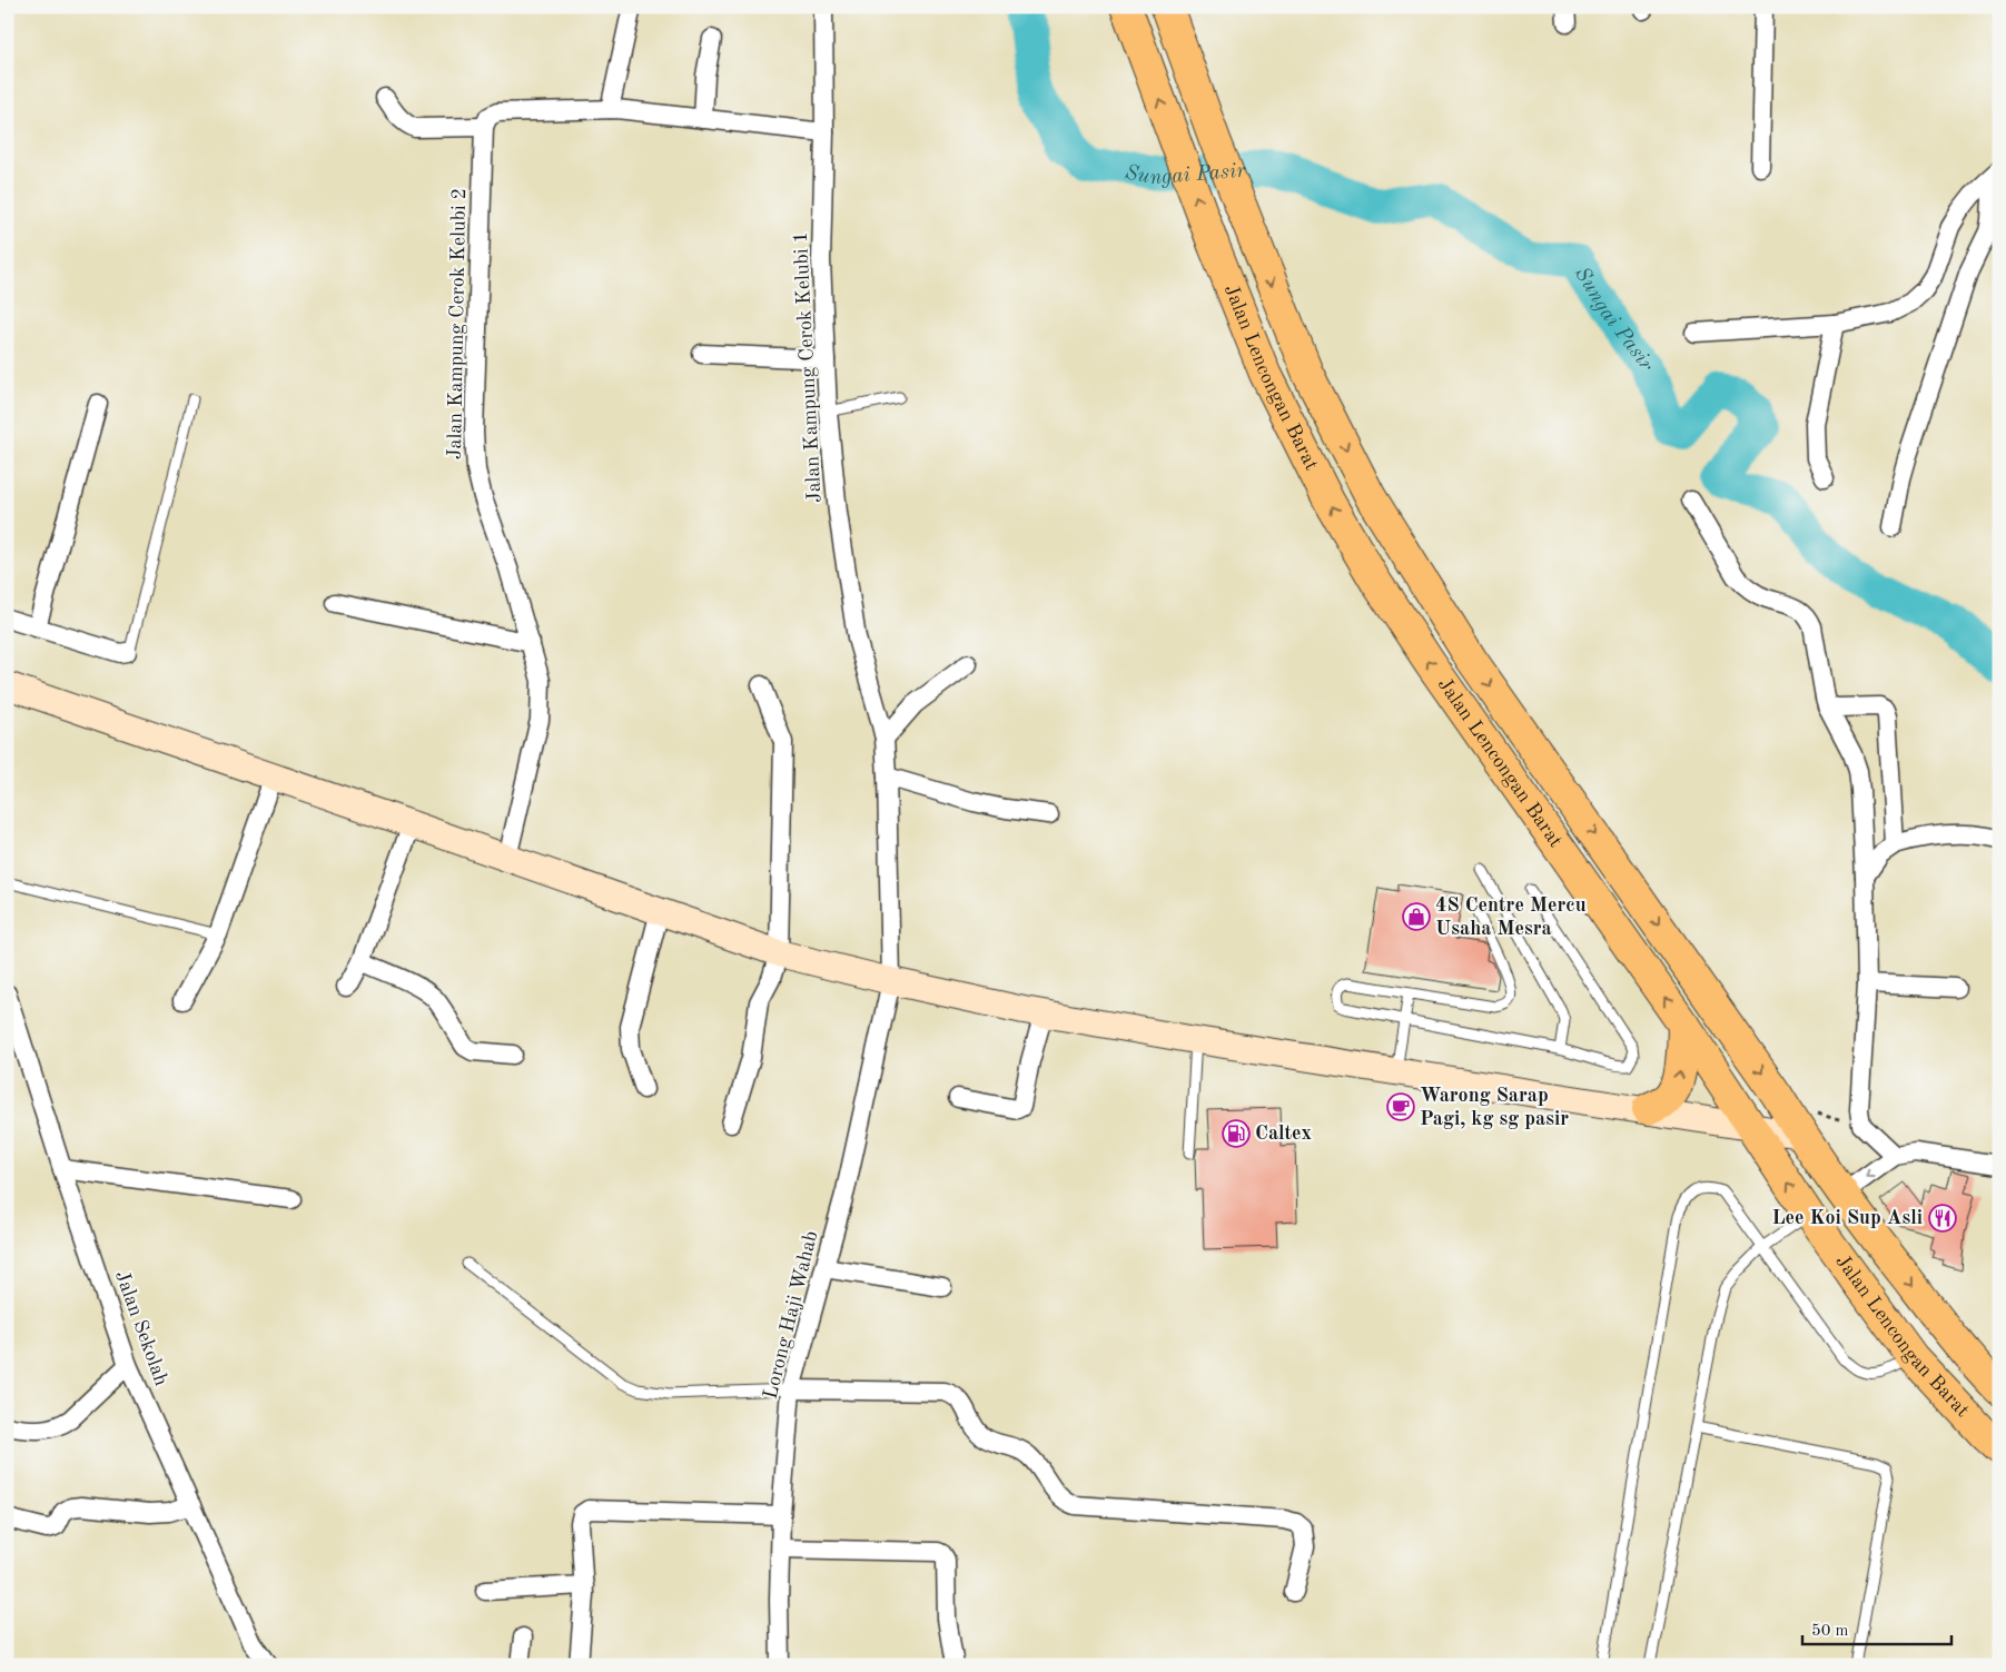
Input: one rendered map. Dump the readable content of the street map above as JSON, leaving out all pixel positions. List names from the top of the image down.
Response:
{
  "streets": {
    "highway": ["Jalan Lencongan Barat"],
    "street": [
      "Jalan Kampung Cerok Kelubi 2",
      "Jalan Kampung Cerok Kelubi 1",
      "Lorong Haji Wahab",
      "Jalan Sekolah"
    ]
  },
  "crossings": [
    ["Jalan Kampung Cerok Kelubi 1", "Lorong Haji Wahab"]
  ],
  "water": ["Sungai Pasir"],
  "places": {
    "shop": ["4S Centre Mercu Usaha Mesra"],
    "cafe": ["Warong Sarap Pagi, kg sg pasir"],
    "fuel station": ["Caltex"],
    "restaurant": ["Lee Koi Sup Asli"]
  },
  "scale_bar": "50 m"
}
